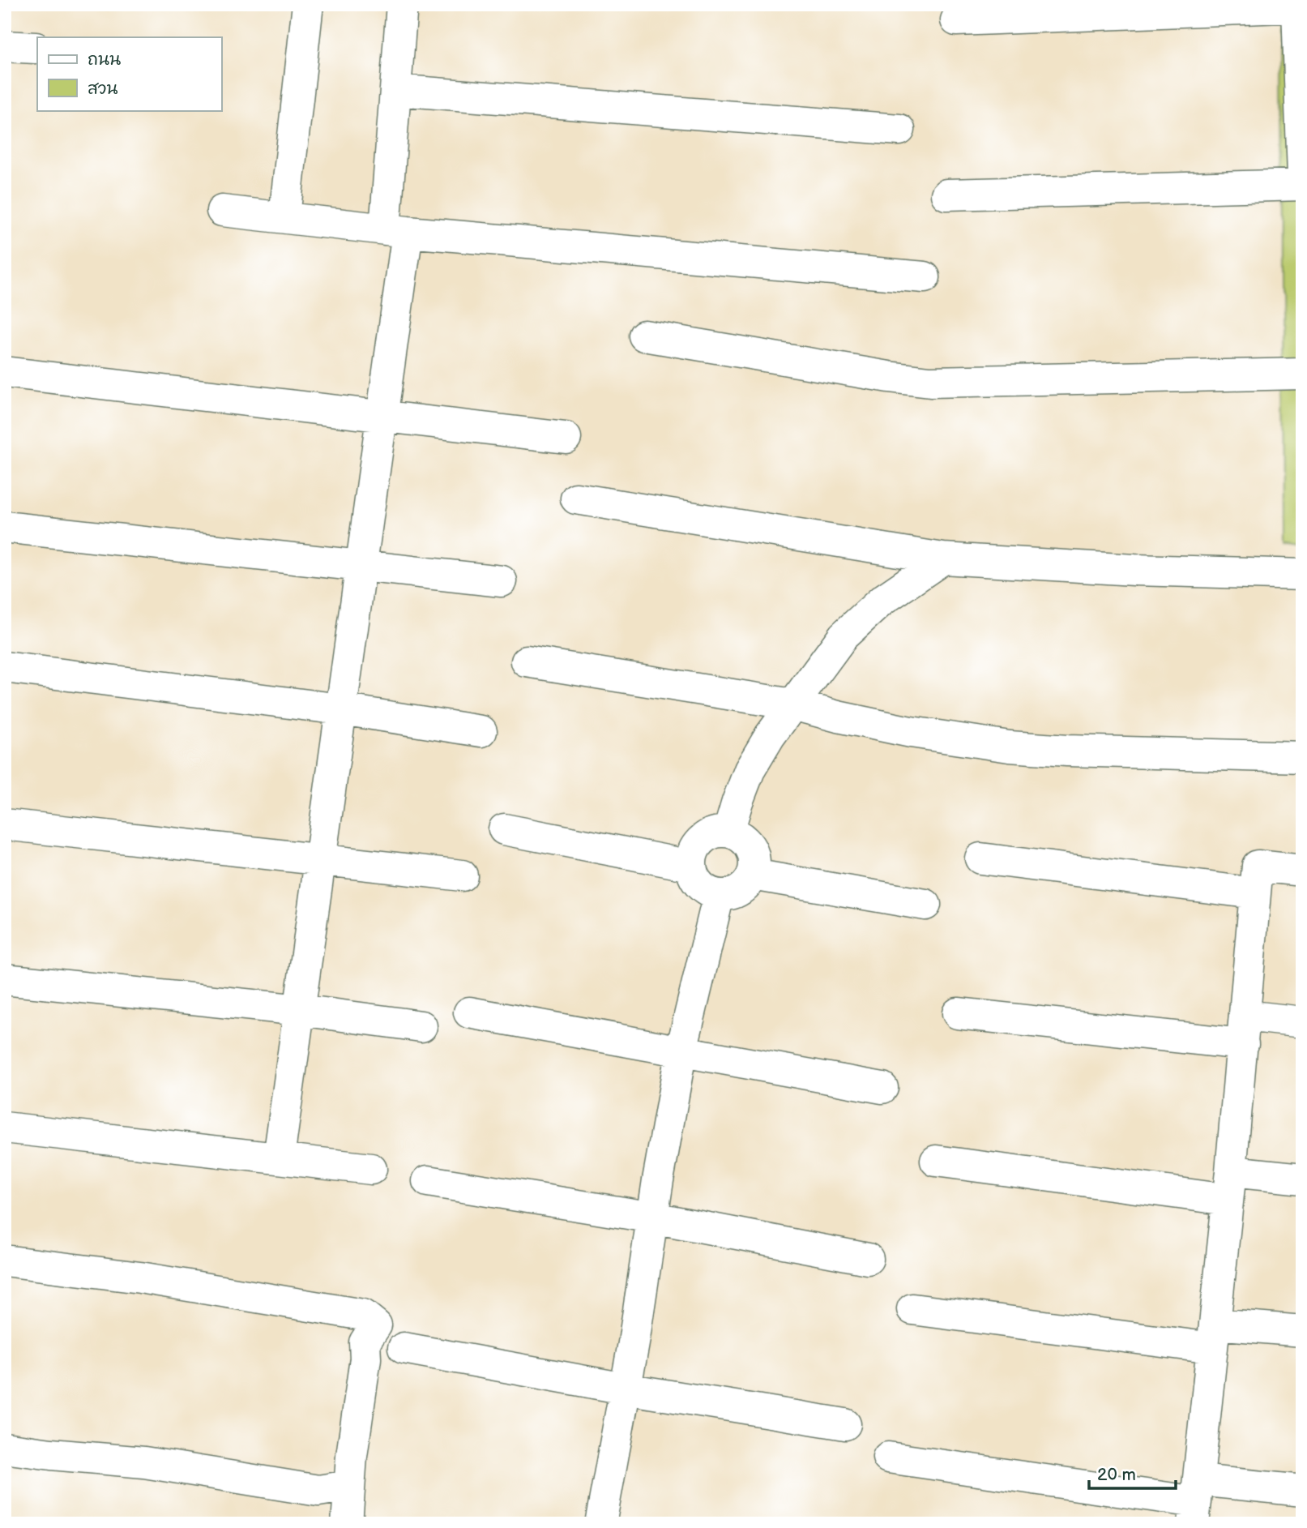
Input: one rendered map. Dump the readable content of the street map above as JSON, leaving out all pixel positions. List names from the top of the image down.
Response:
{
  "legend": ["ถนน", "สวน"],
  "scale_bar": "20 m"
}
